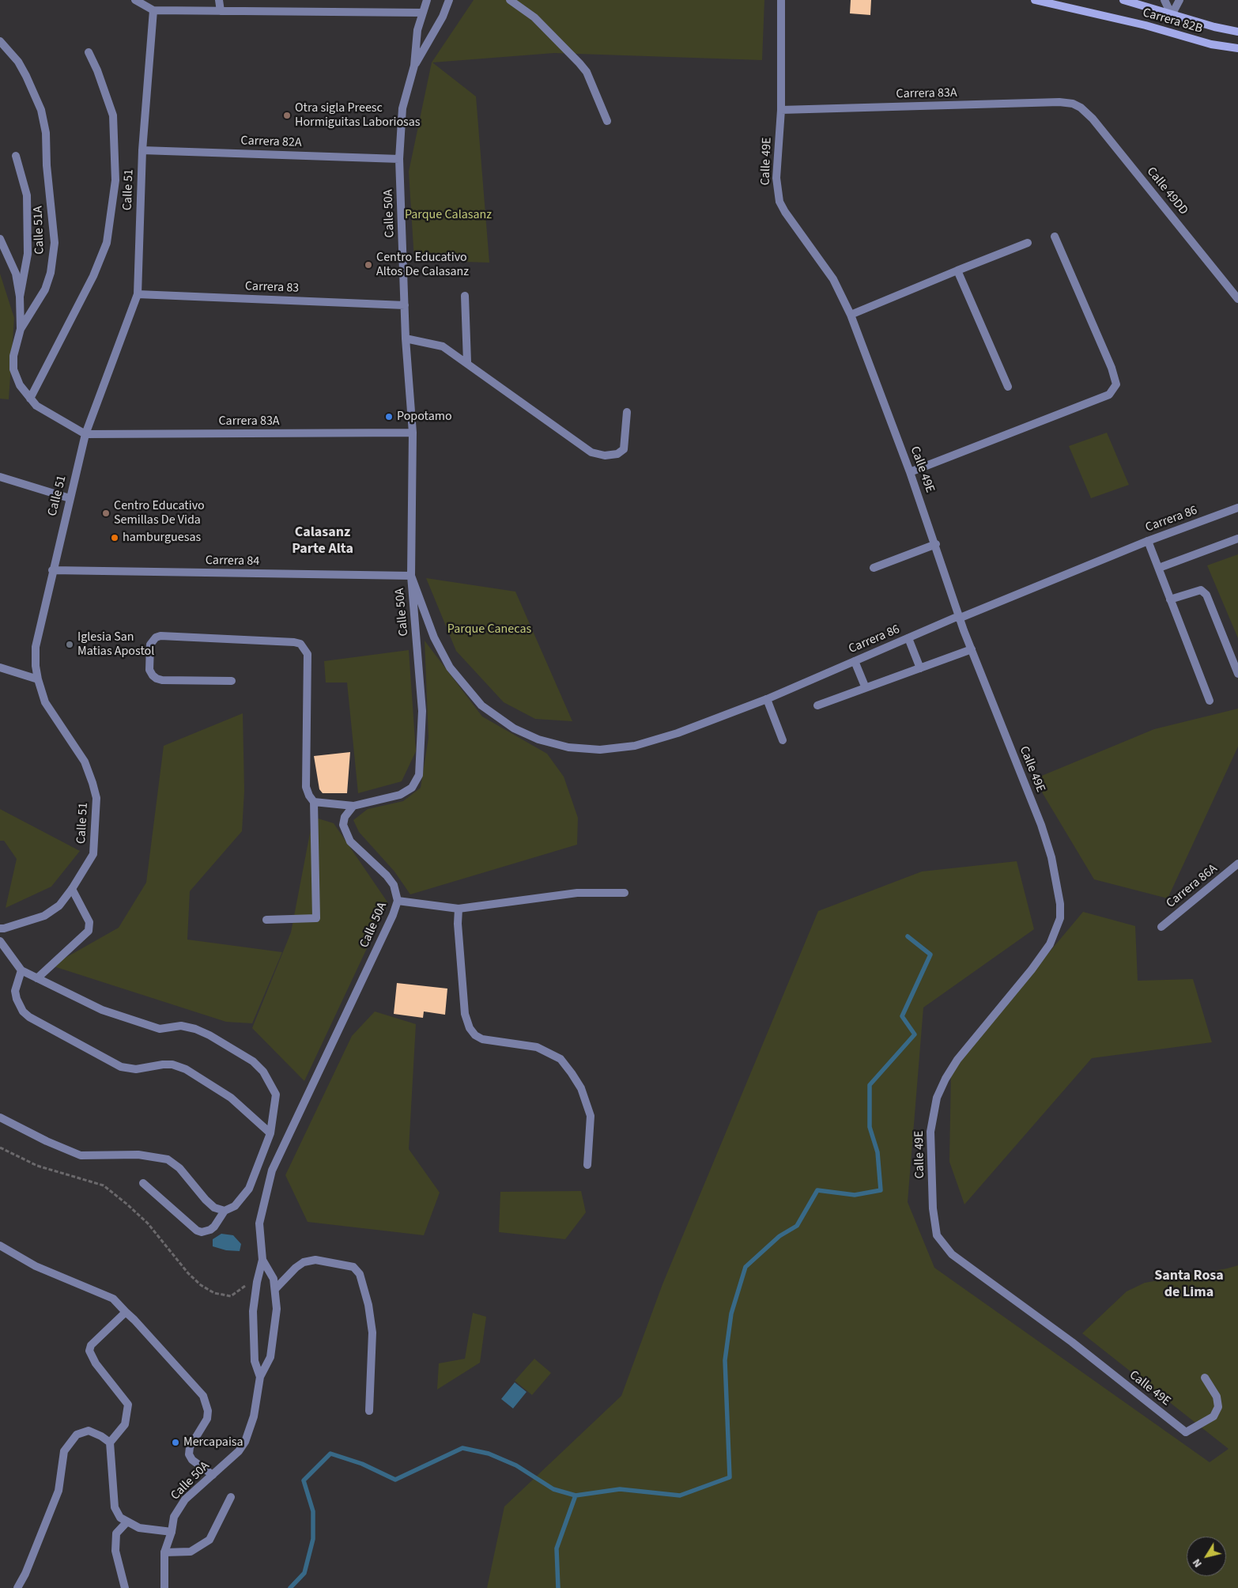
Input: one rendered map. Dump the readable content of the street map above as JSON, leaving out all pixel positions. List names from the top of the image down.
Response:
{
  "streets": {
    "street": [
      "Carrera 82B",
      "Carrera 83A",
      "Carrera 82A",
      "Calle 49E",
      "Calle 51",
      "Calle 49DD",
      "Calle 50A",
      "Calle 51A",
      "Carrera 83",
      "Carrera 86",
      "Carrera 84",
      "Carrera 86A"
    ]
  },
  "crossings": [
    ["Carrera 83A", "Calle 49E"],
    ["Carrera 83A", "Calle 51"],
    ["Carrera 83A", "Calle 49DD"],
    ["Carrera 83A", "Calle 50A"],
    ["Carrera 83A", "Calle 51A"],
    ["Carrera 82A", "Calle 51"],
    ["Carrera 82A", "Calle 50A"],
    ["Calle 49E", "Carrera 86"],
    ["Calle 51", "Calle 51A"],
    ["Calle 51", "Carrera 83"],
    ["Calle 51", "Carrera 84"],
    ["Calle 50A", "Carrera 83"],
    ["Calle 50A", "Carrera 86"],
    ["Calle 50A", "Carrera 84"]
  ],
  "districts": ["Calasanz Parte Alta", "Santa Rosa de Lima"],
  "parks": ["Parque Calasanz", "Parque Canecas"],
  "places": [
    "Otra sigla Preesc Hormiguitas Laboriosas",
    "Centro Educativo Altos De Calasanz",
    "Popotamo",
    "Centro Educativo Semillas De Vida",
    "hamburguesas",
    "Iglesia San Matias Apostol",
    "Mercapaisa"
  ],
  "north": "bottom left"
}
